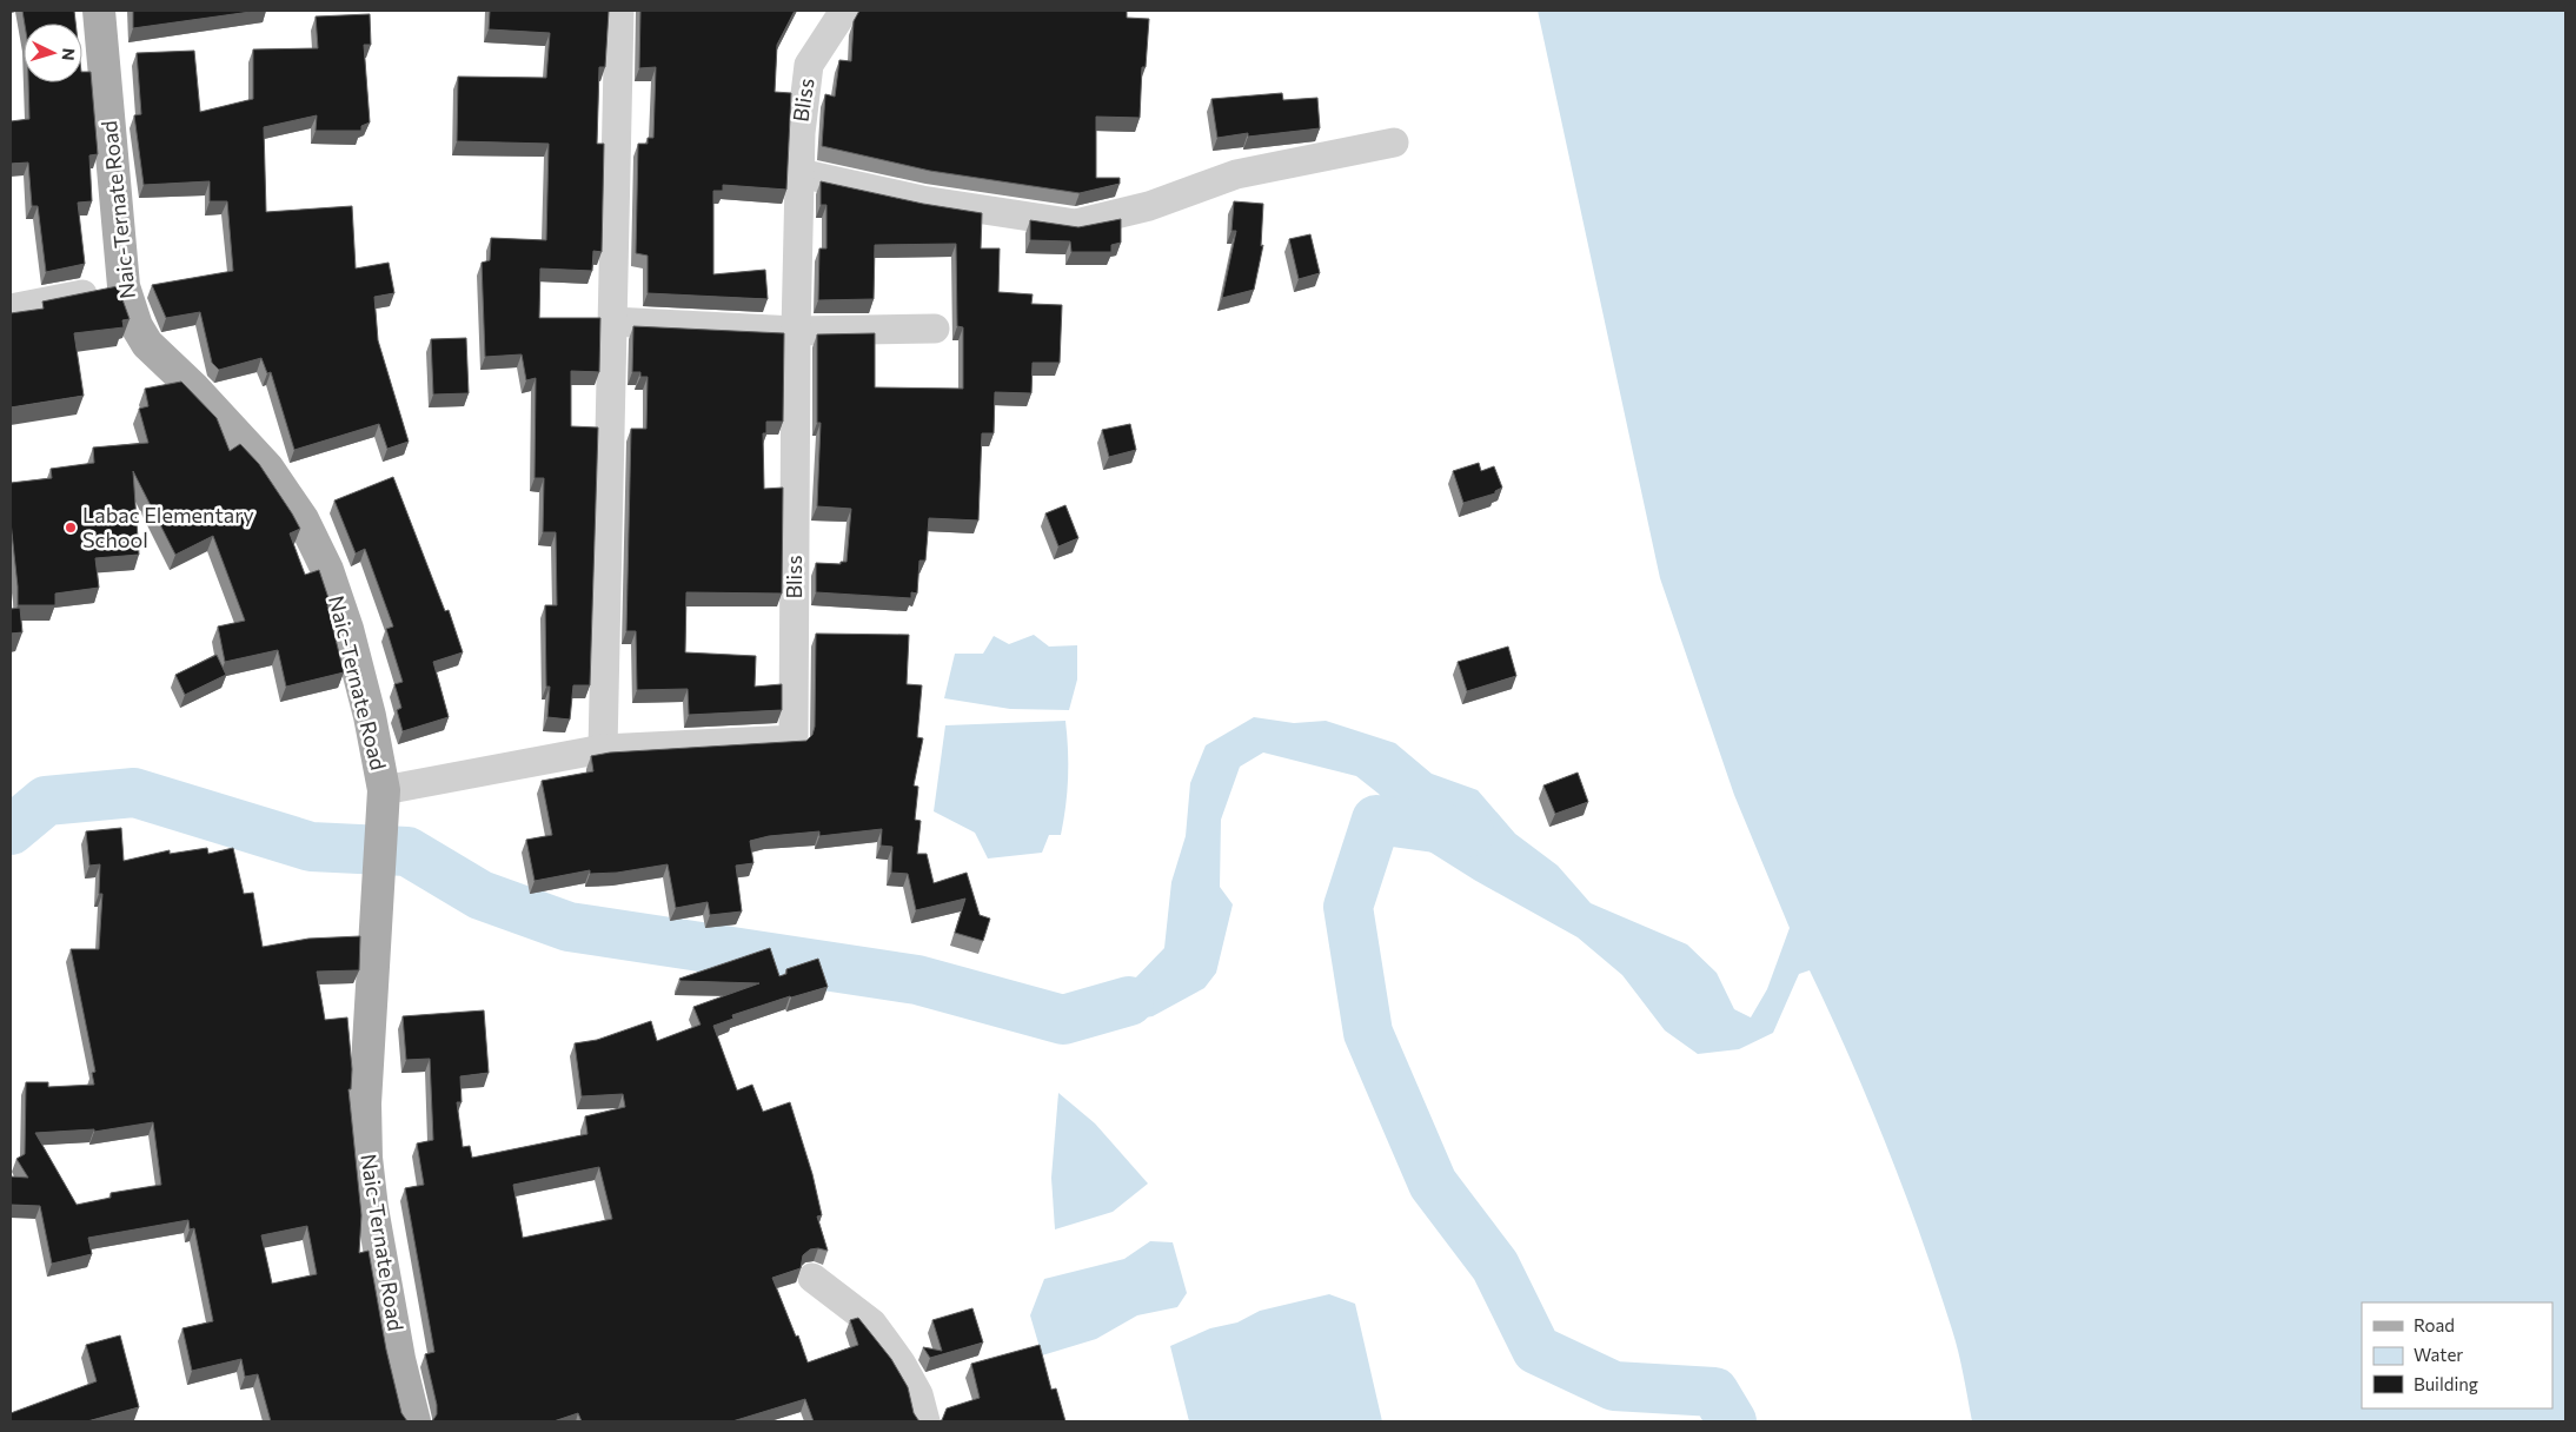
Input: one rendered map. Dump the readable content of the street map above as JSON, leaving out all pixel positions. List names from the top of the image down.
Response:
{
  "streets": {
    "main road": ["Naic-Ternate Road"],
    "street": ["Bliss"]
  },
  "crossings": [
    ["Bliss", "Naic-Ternate Road"]
  ],
  "places": ["Labac Elementary School"],
  "legend": ["Road", "Water", "Building"],
  "north": "right"
}
